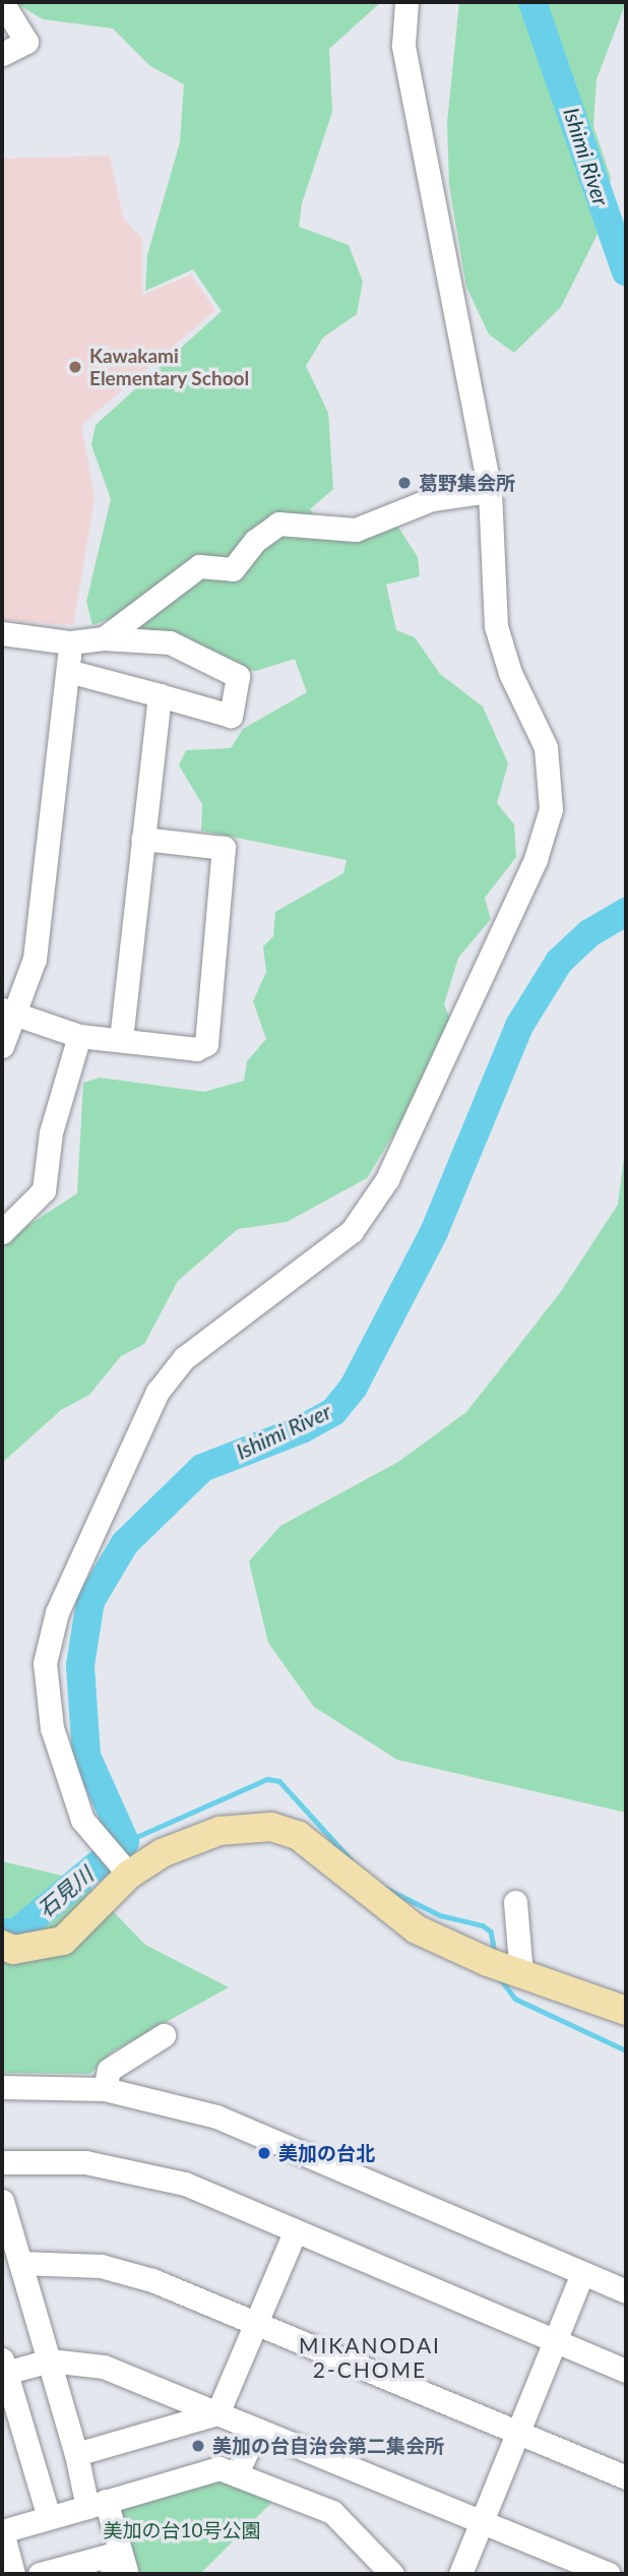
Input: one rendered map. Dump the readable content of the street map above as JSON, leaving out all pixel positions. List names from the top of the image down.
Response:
{
  "districts": ["MIKANODAI 2-CHOME"],
  "water": ["Ishimi River", "石見川"],
  "parks": ["美加の台10号公園"],
  "places": [
    "Kawakami Elementary School",
    "葛野集会所",
    "美加の台北",
    "美加の台自治会第二集会所"
  ]
}
